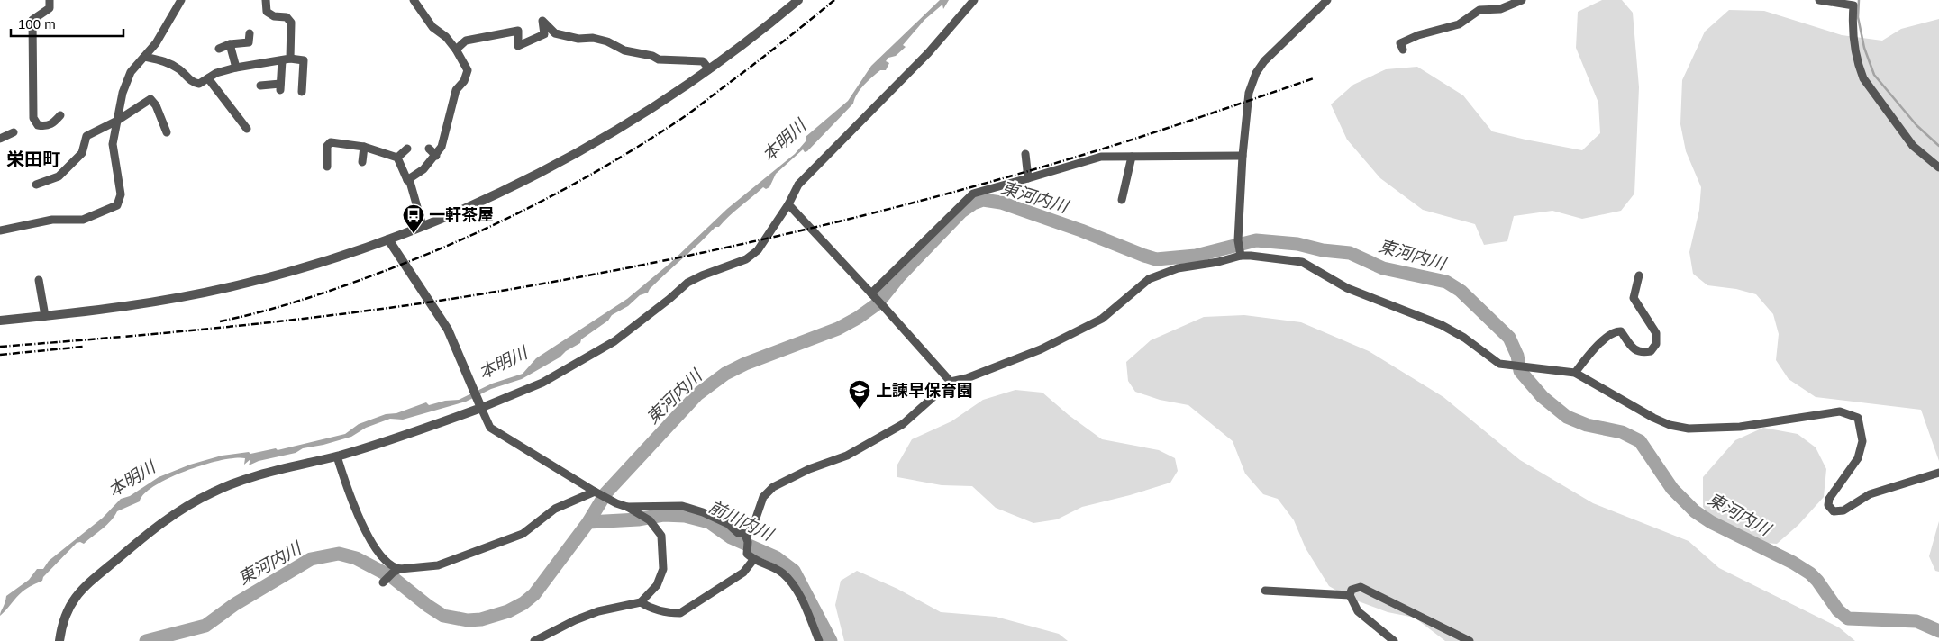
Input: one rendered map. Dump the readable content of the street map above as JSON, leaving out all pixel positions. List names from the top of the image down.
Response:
{
  "districts": ["栄田町"],
  "water": ["本明川", "東河内川", "前川内川"],
  "places": {
    "bus stop": ["一軒茶屋"],
    "school or university": ["上諫早保育園"]
  },
  "scale_bar": "100 m"
}
